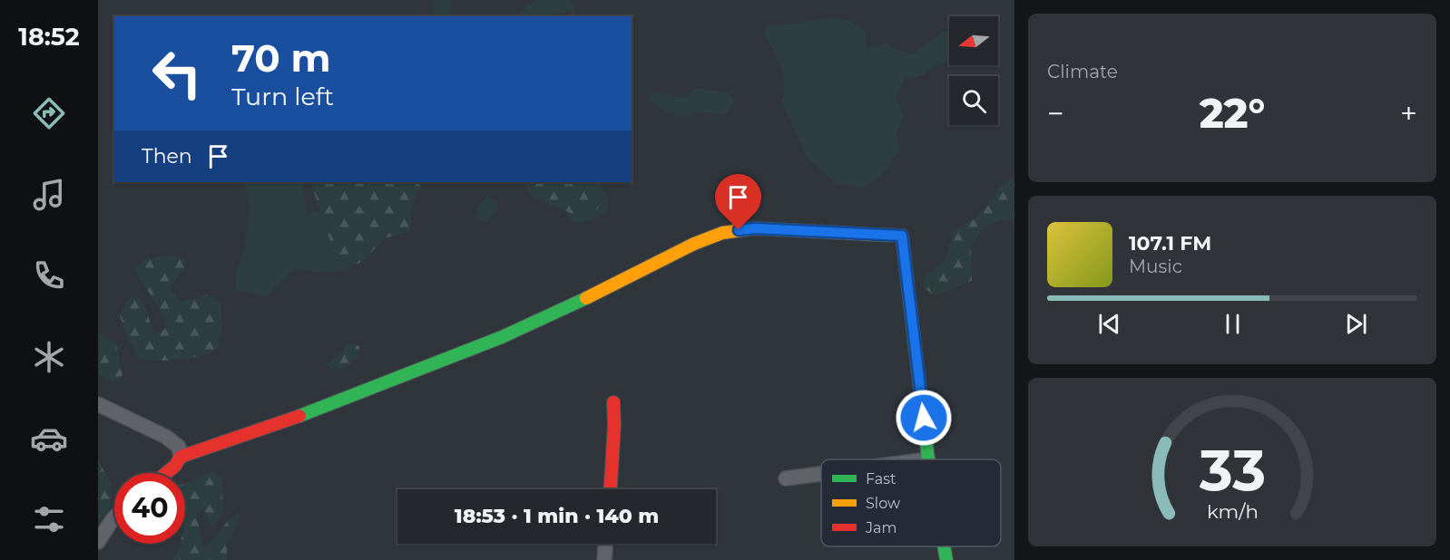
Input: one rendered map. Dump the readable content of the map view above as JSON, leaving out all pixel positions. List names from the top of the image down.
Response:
{
  "legend": ["Fast", "Slow", "Jam"],
  "north": "left",
  "page": {
    "tabs": "18:52",
    "tile": "Climate",
    "turn": ["70 m", "Turn left"],
    "heat": ["−", "22°", "+"],
    "then": "Then",
    "song": ["107.1 FM", "Music"],
    "limit": "40",
    "trip": "18:53 · 1 min · 140 m",
    "gauge": ["33", "km/h"]
  }
}
